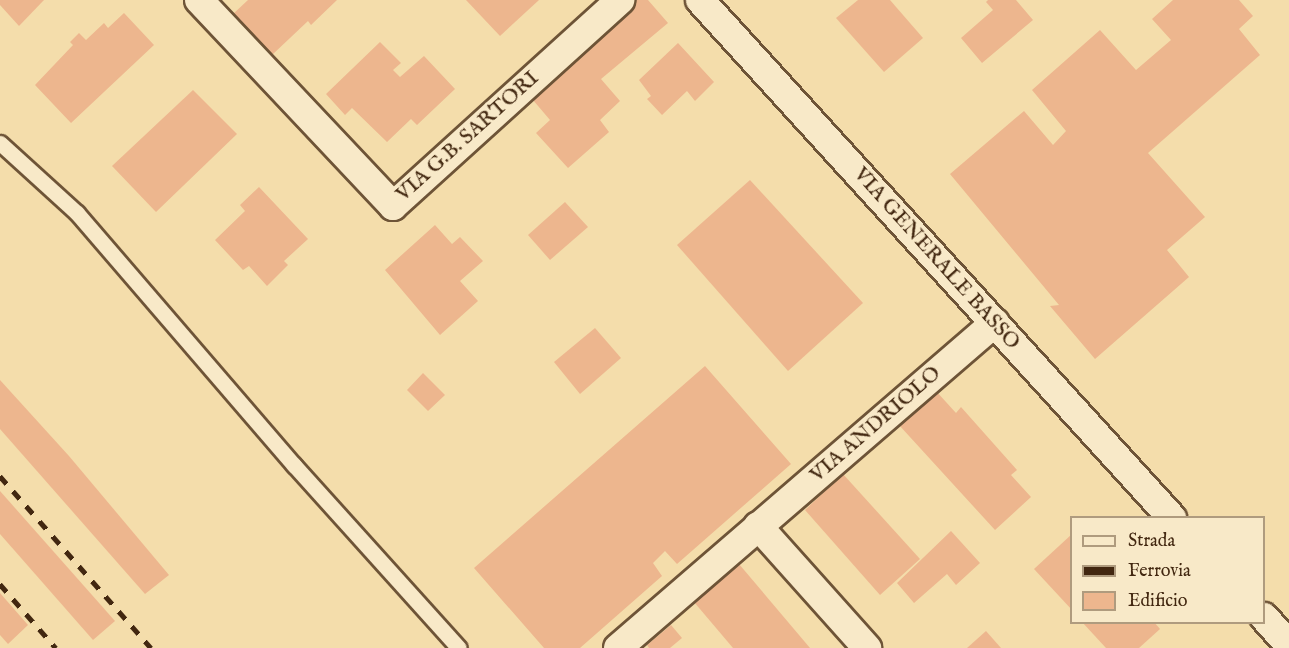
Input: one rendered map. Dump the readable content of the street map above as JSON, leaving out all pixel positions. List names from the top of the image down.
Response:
{
  "streets": {
    "street": ["VIA G.B. SARTORI", "VIA GENERALE BASSO", "VIA ANDRIOLO"]
  },
  "crossings": [
    ["VIA GENERALE BASSO", "VIA ANDRIOLO"]
  ],
  "legend": ["Strada", "Ferrovia", "Edificio"]
}
